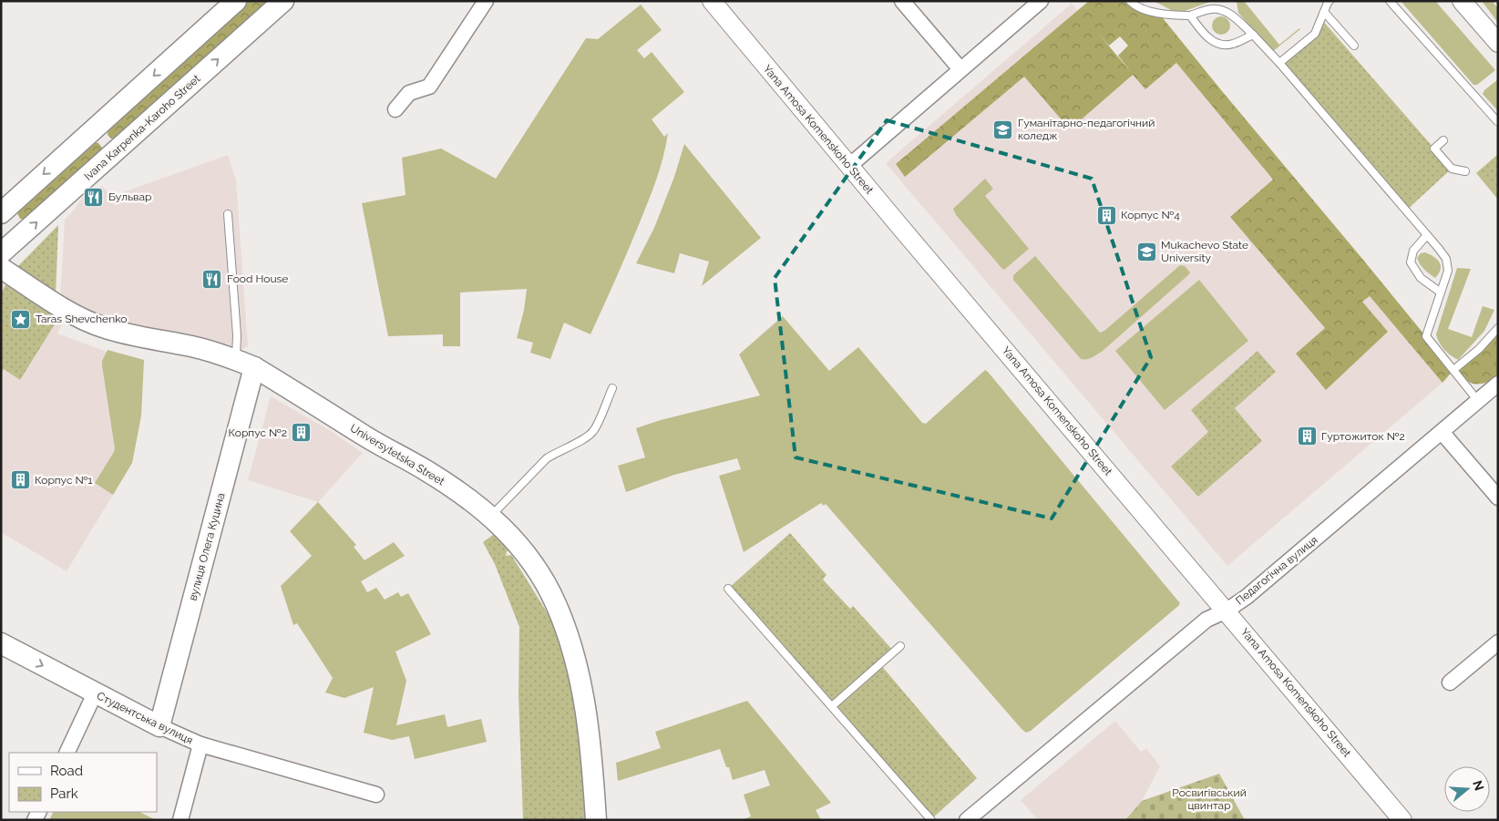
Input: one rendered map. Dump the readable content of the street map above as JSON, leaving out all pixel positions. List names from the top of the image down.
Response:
{
  "streets": {
    "main road": [
      "Ivana Karpenka-Karoho Street",
      "Universytetska Street",
      "вулиця Олега Куцина",
      "Студентська вулиця"
    ],
    "street": ["Yana Amosa Komenskoho Street", "Педагогічна вулиця"]
  },
  "crossings": [
    ["Yana Amosa Komenskoho Street", "Педагогічна вулиця"],
    ["Universytetska Street", "вулиця Олега Куцина"],
    ["вулиця Олега Куцина", "Студентська вулиця"]
  ],
  "parks": ["Росвигівський цвинтар"],
  "places": {
    "school or university": ["Гуманітарно-педагогічний коледж", "Mukachevo State University"],
    "restaurant": ["Бульвар", "Food House"],
    "building": [
      "Корпус №4",
      "Корпус №2",
      "Гуртожиток №2",
      "Корпус №1"
    ],
    "place": ["Taras Shevchenko"]
  },
  "legend": ["Road", "Park"],
  "north": "right"
}
